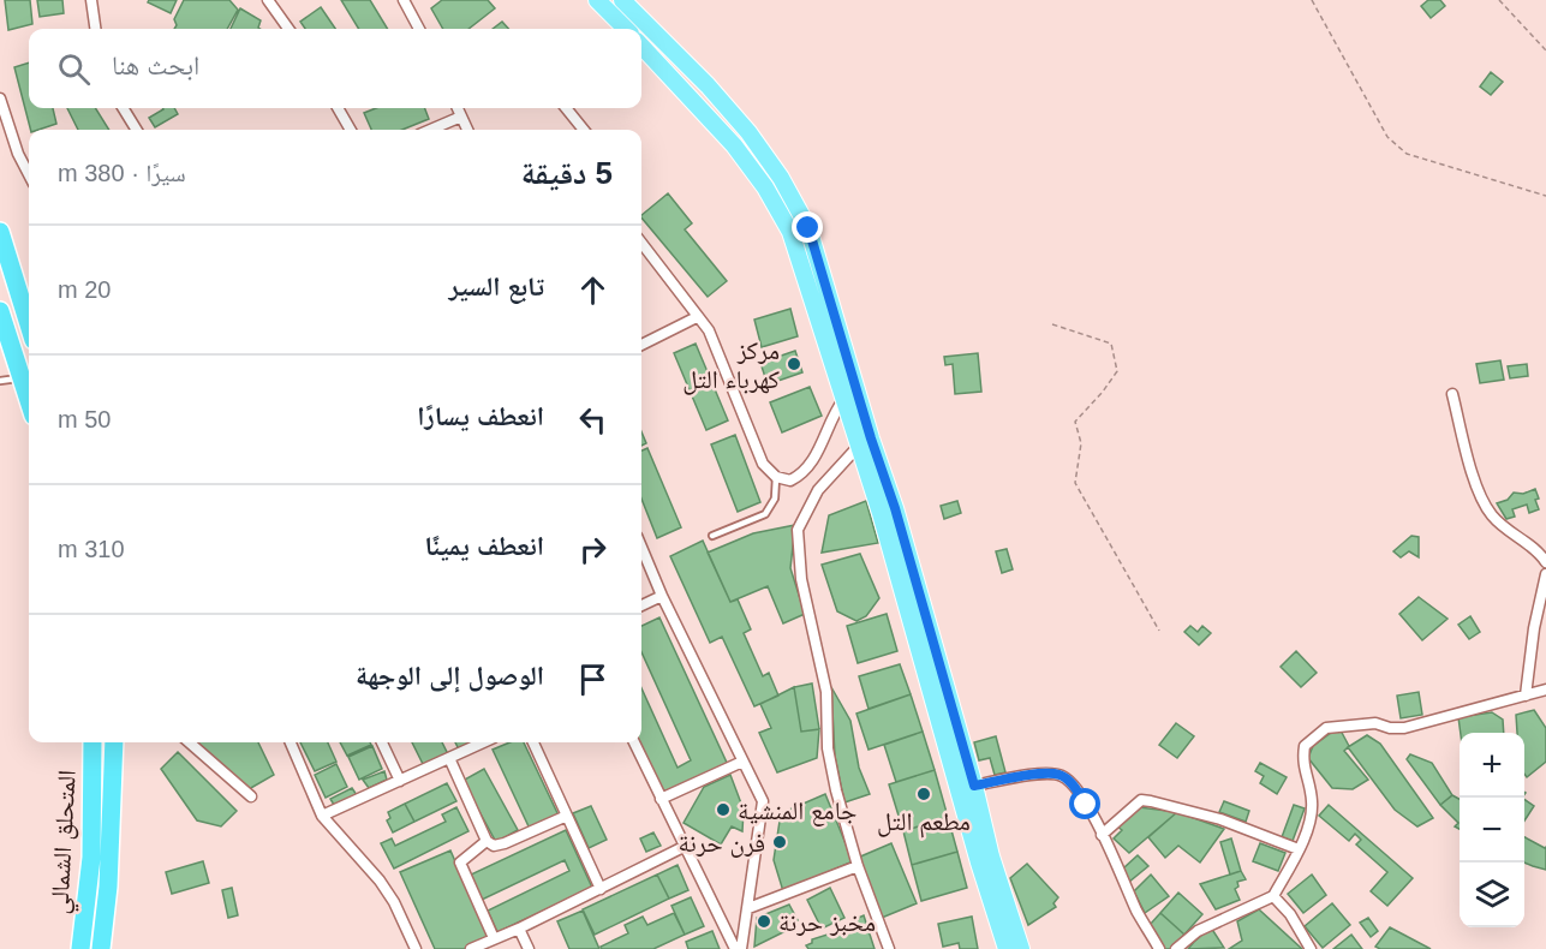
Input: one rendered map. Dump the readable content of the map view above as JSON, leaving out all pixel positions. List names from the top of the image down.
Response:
{
  "streets": {
    "highway": ["المتحلق الشمالي"]
  },
  "places": [
    "مركز كهرباء التل",
    "مطعم التل",
    "جامع المنشية",
    "فرن حرنة",
    "مخبز حرنة"
  ],
  "page": {
    "search": "ابحث هنا",
    "heading": ["5 دقيقة", "سيرًا · 380 m"],
    "list": [
      ["تابع السير", "20 m"],
      ["انعطف يسارًا", "50 m"],
      ["انعطف يمينًا", "310 m"],
      "الوصول إلى الوجهة"
    ],
    "map_buttons": ["+", "−"]
  }
}
